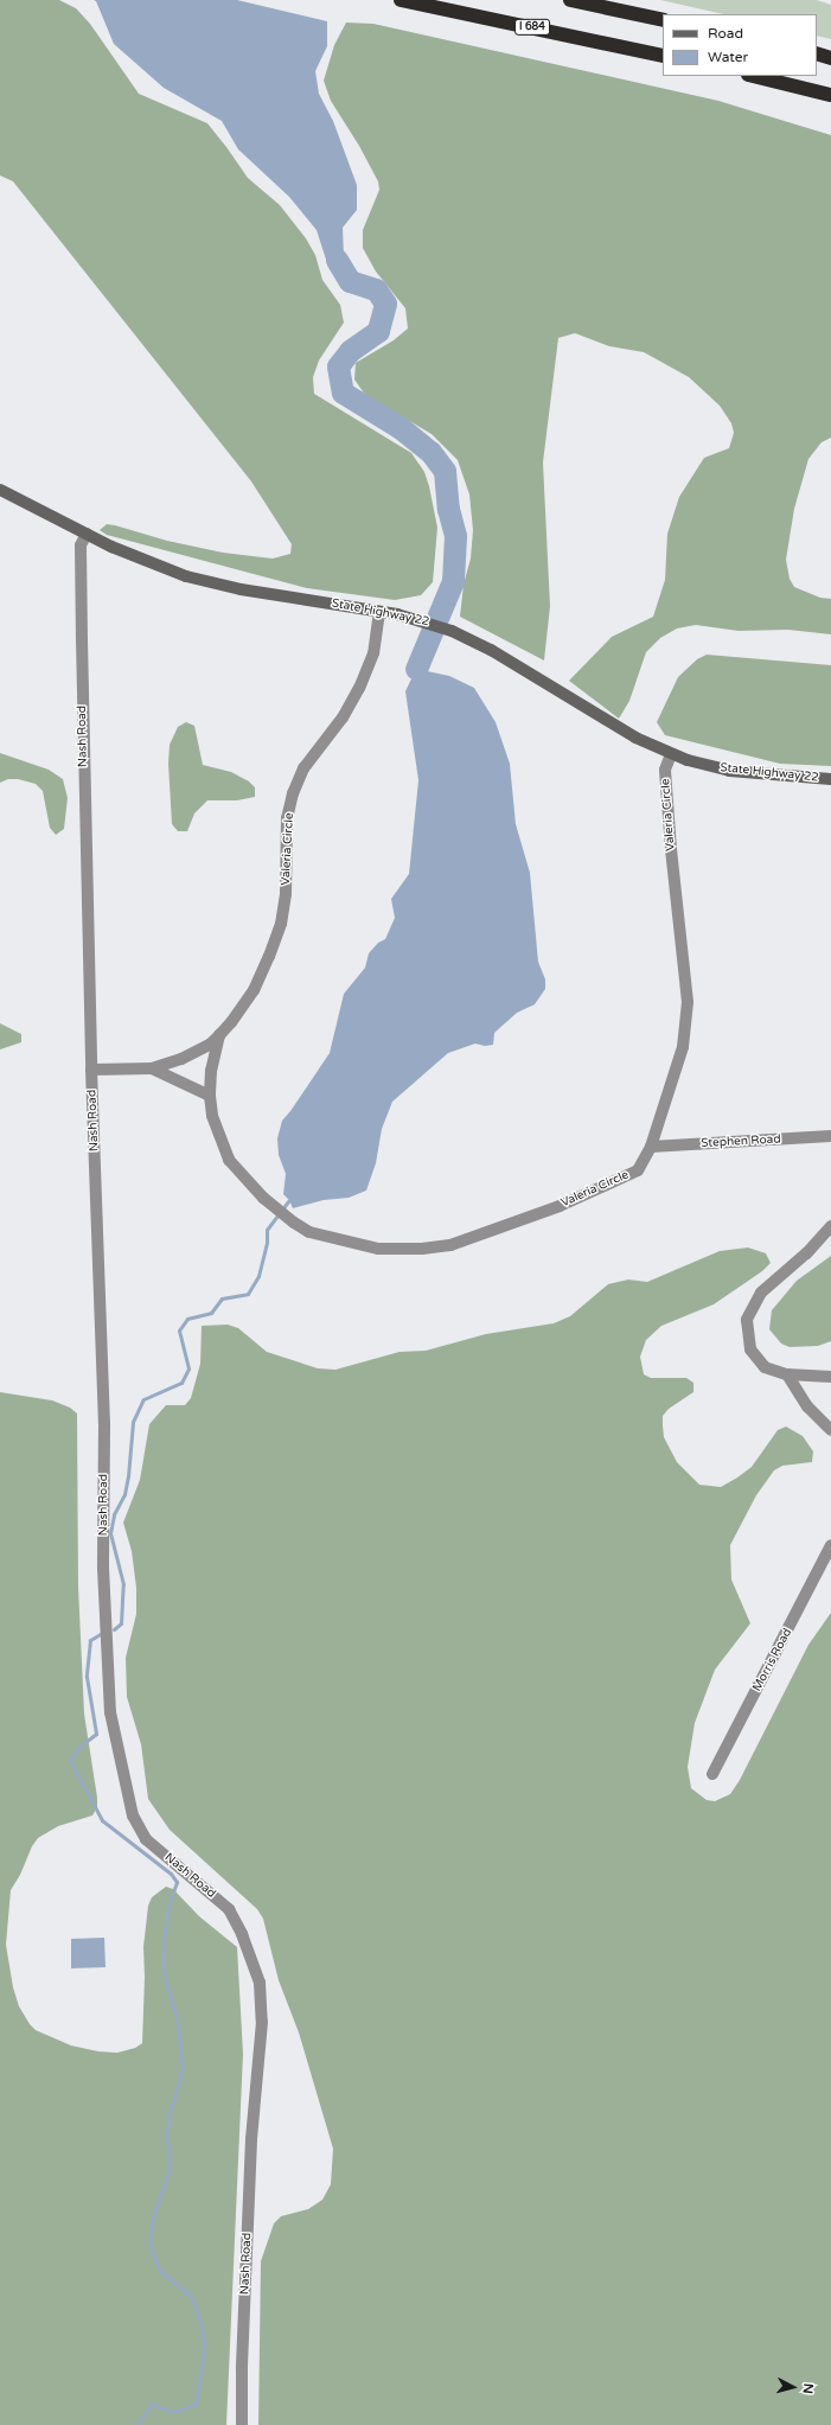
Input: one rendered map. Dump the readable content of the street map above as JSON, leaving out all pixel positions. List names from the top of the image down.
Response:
{
  "streets": {
    "highway": ["I 684"],
    "main road": ["State Highway 22"],
    "street": [
      "Nash Road",
      "Valeria Circle",
      "Stephen Road",
      "Morris Road"
    ]
  },
  "crossings": [
    ["State Highway 22", "Nash Road"],
    ["State Highway 22", "Valeria Circle"],
    ["Nash Road", "Valeria Circle"],
    ["Valeria Circle", "Stephen Road"]
  ],
  "legend": ["Road", "Water"],
  "north": "right"
}
